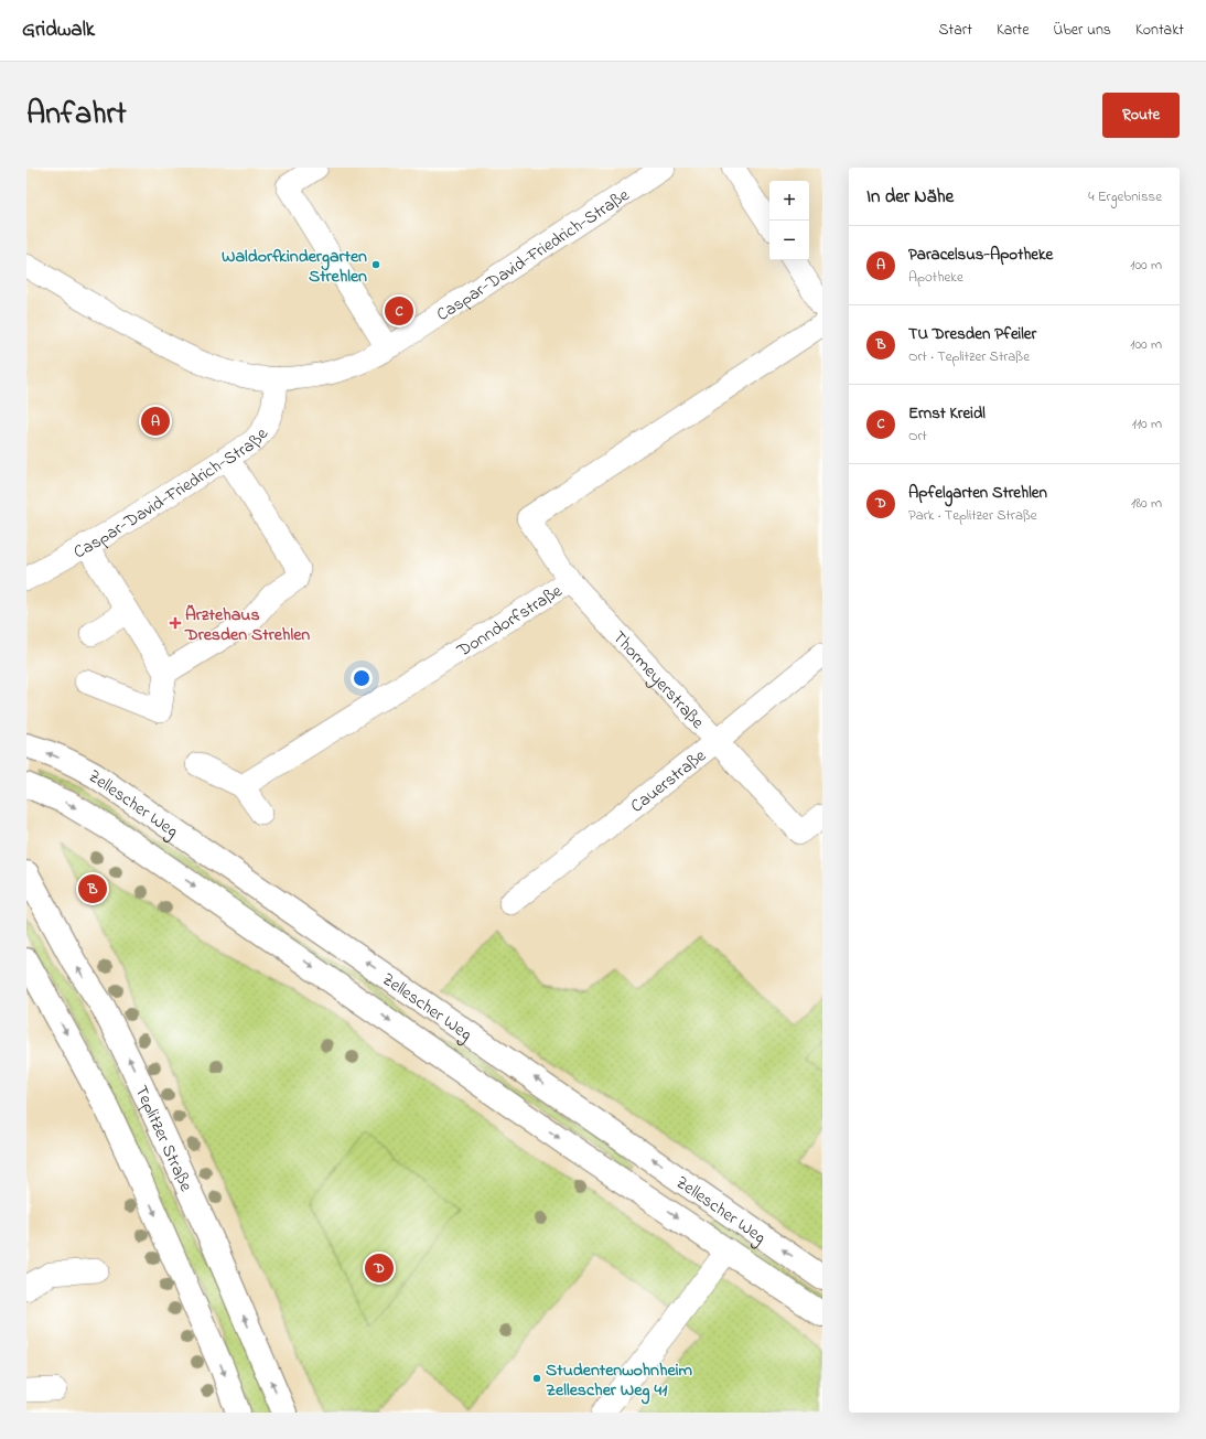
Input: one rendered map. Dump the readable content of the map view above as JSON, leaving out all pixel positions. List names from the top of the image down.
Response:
{
  "streets": {
    "main road": ["Zellescher Weg", "Teplitzer Straße"],
    "street": [
      "Caspar-David-Friedrich-Straße",
      "Donndorfstraße",
      "Thormeyerstraße",
      "Cauerstraße"
    ]
  },
  "crossings": [
    ["Donndorfstraße", "Thormeyerstraße"],
    ["Thormeyerstraße", "Cauerstraße"]
  ],
  "places": {
    "other": ["Waldorfkindergarten Strehlen", "Studentenwohnheim Zellescher Weg 41"],
    "health": ["Ärztehaus Dresden Strehlen"]
  },
  "page": {
    "header": "Gridwalk",
    "nav": [
      "Start",
      "Karte",
      "Über uns",
      "Kontakt"
    ],
    "title": "Anfahrt",
    "buttons": "Route",
    "heading": ["In der Nähe", "4 Ergebnisse"],
    "map_buttons": ["+", "−"],
    "list": [
      {
        "mark": "A",
        "name": "Paracelsus-Apotheke",
        "note": "Apotheke",
        "value": "100 m"
      },
      {
        "mark": "B",
        "name": "TU Dresden Pfeiler",
        "note": "Ort · Teplitzer Straße",
        "value": "100 m"
      },
      {
        "mark": "C",
        "name": "Ernst Kreidl",
        "note": "Ort",
        "value": "110 m"
      },
      {
        "mark": "D",
        "name": "Apfelgarten Strehlen",
        "note": "Park · Teplitzer Straße",
        "value": "180 m"
      }
    ],
    "pins": [
      "C",
      "A",
      "B",
      "D"
    ]
  }
}
